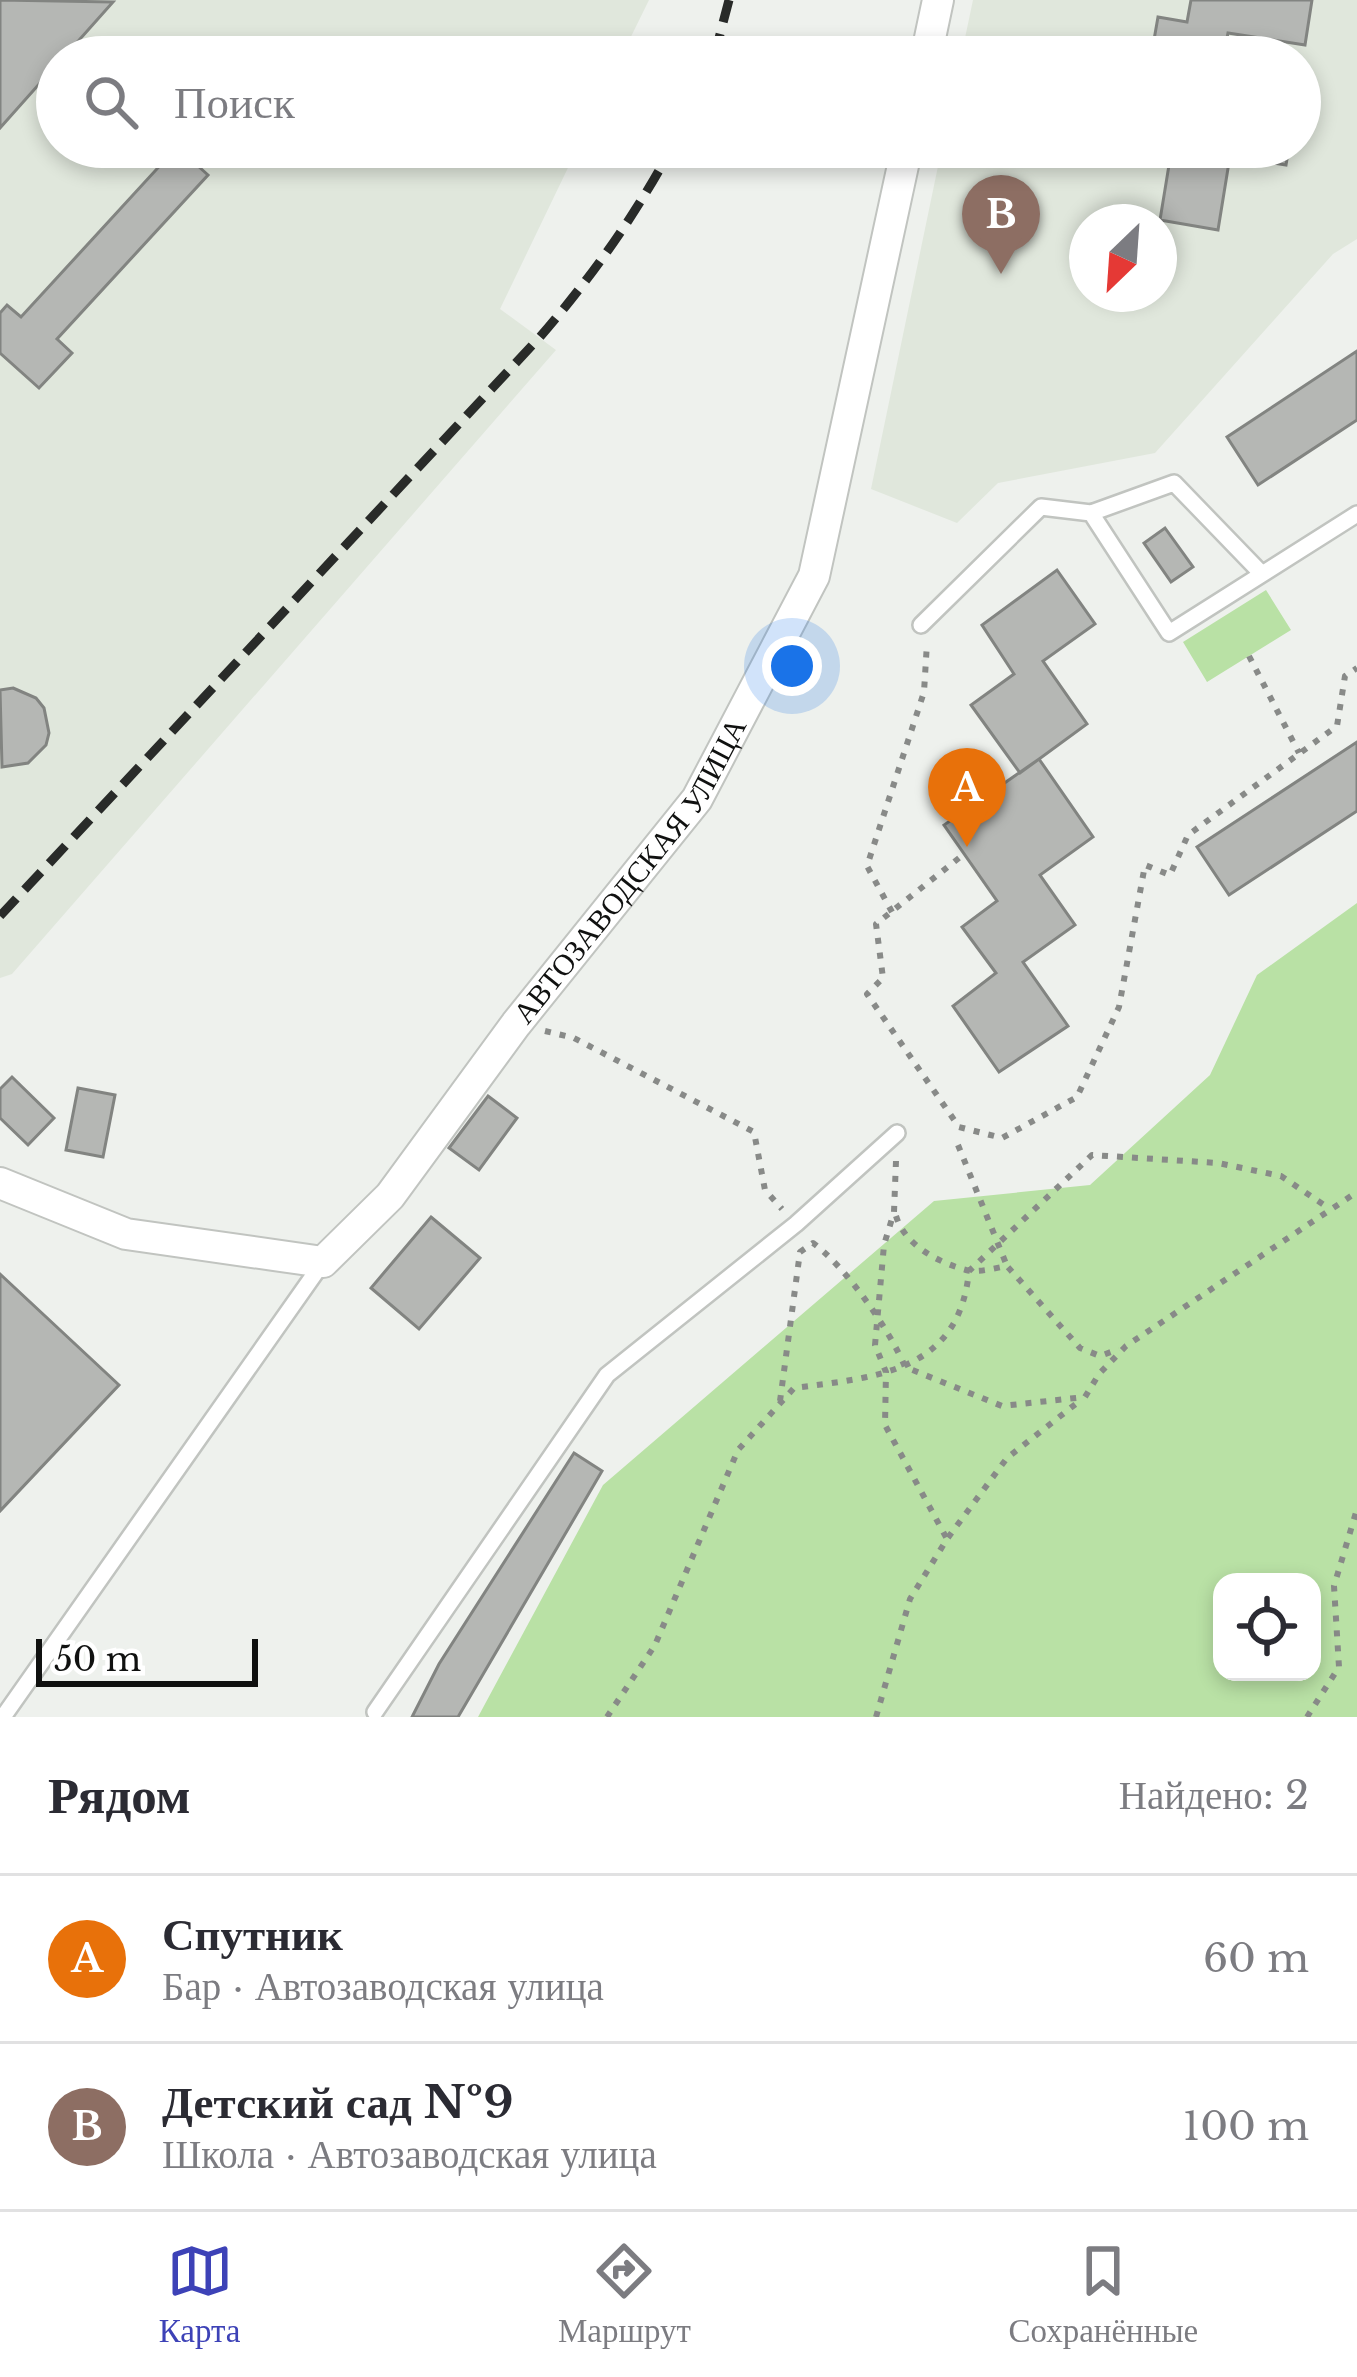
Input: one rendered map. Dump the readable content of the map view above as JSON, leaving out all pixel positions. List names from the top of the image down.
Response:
{
  "streets": {
    "street": ["АВТОЗАВОДСКАЯ УЛИЦА"]
  },
  "scale_bar": "50 m",
  "north": "bottom left",
  "page": {
    "search": "Поиск",
    "pins": ["B", "A"],
    "scale": "50 m",
    "heading": ["Рядом", "Найдено: 2"],
    "list": [
      {
        "mark": "A",
        "name": "Спутник",
        "note": "Бар · Автозаводская улица",
        "value": "60 m"
      },
      {
        "mark": "B",
        "name": "Детский сад №9",
        "note": "Школа · Автозаводская улица",
        "value": "100 m"
      }
    ],
    "nav": ["Карта", "Маршрут", "Сохранённые"]
  }
}
